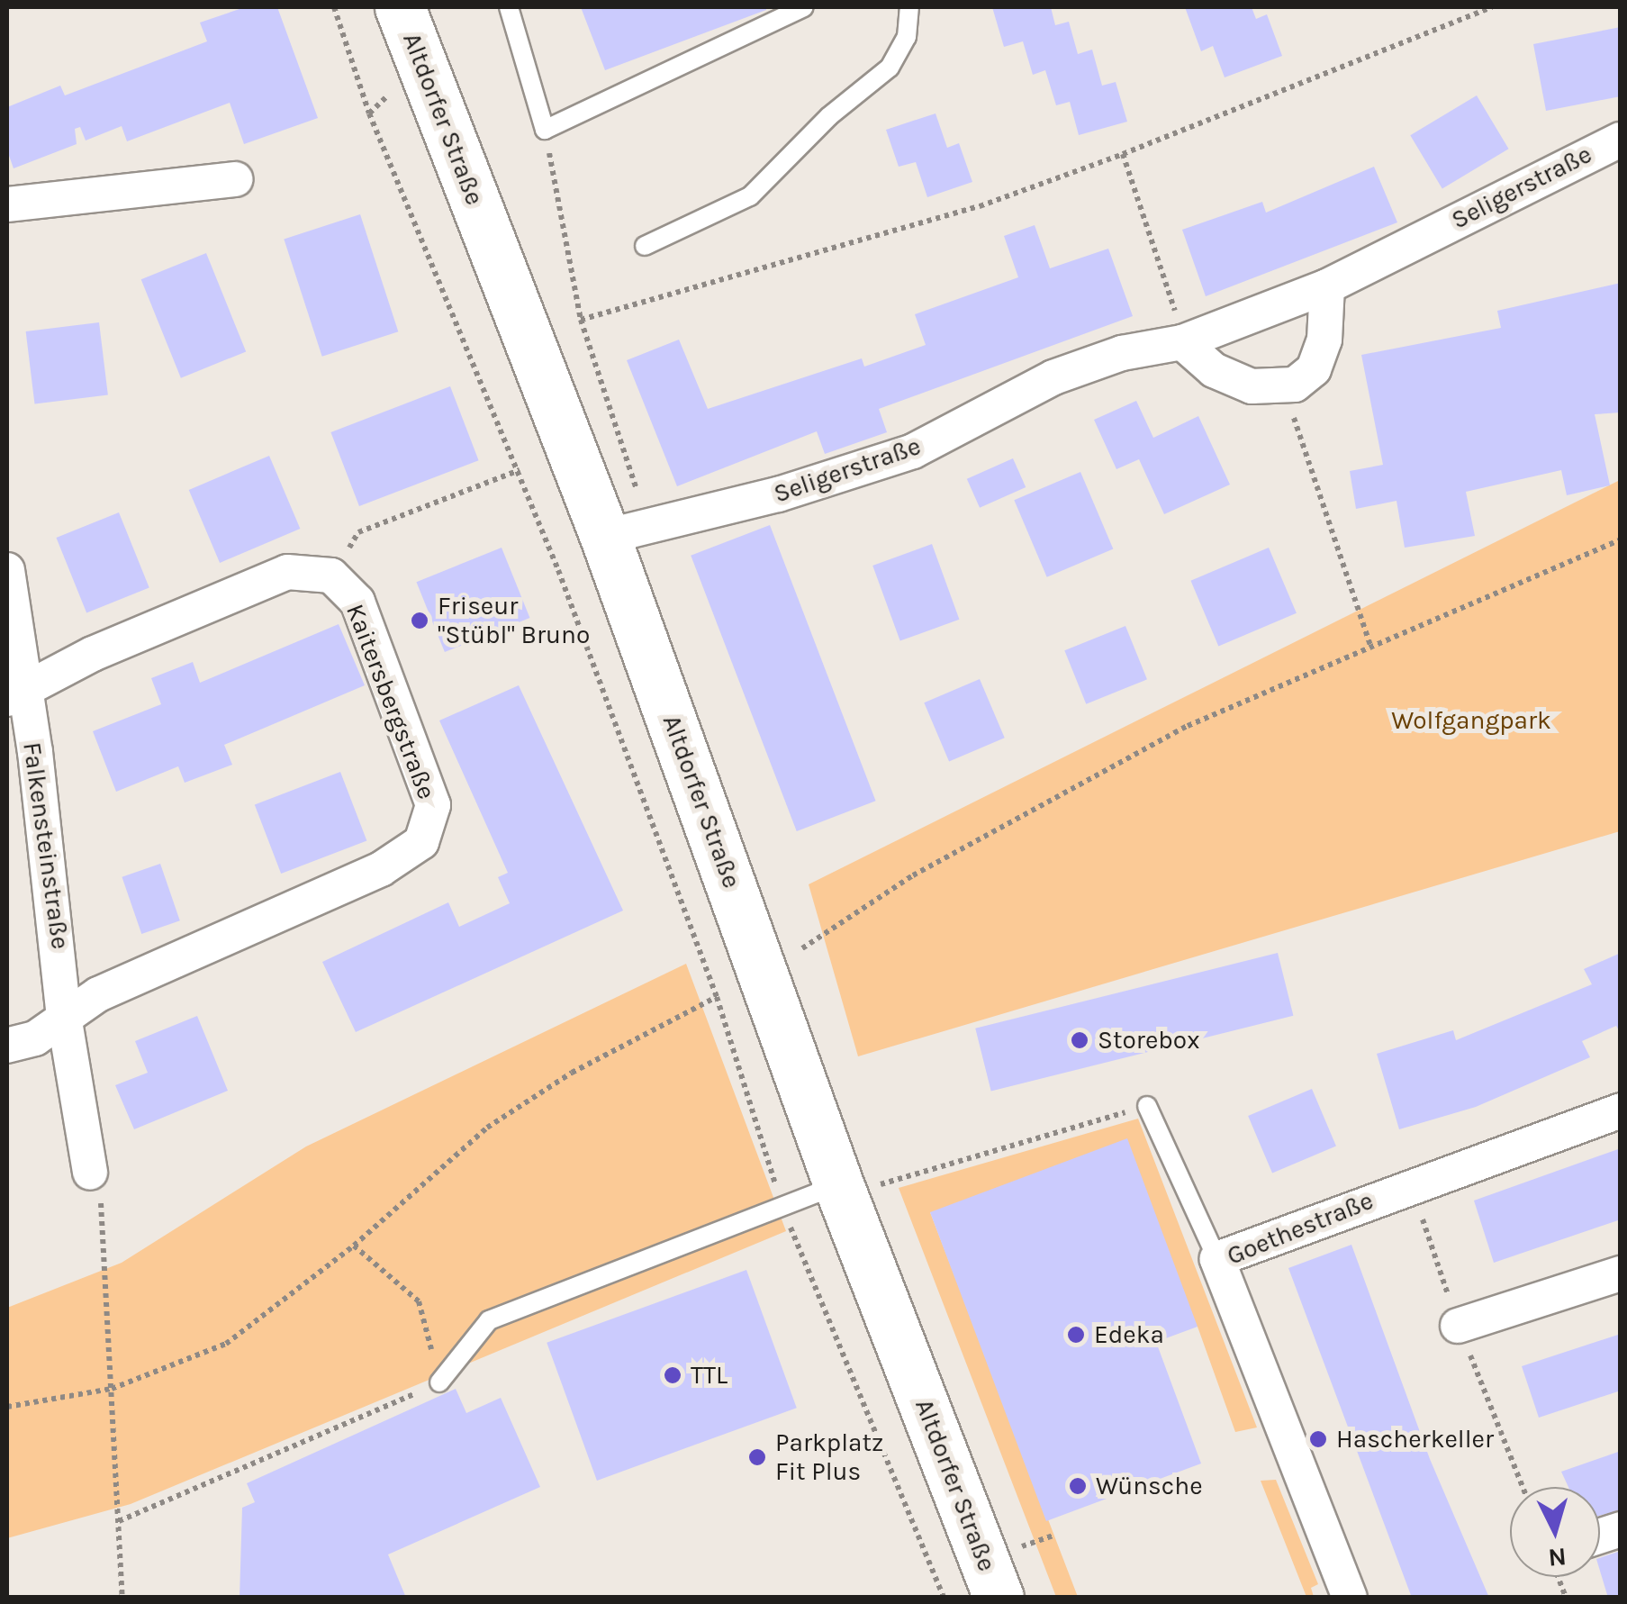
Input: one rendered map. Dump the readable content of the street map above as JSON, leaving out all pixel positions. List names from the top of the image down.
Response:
{
  "streets": {
    "main road": ["Altdorfer Straße"],
    "street": [
      "Seligerstraße",
      "Kaitersbergstraße",
      "Falkensteinstraße",
      "Goethestraße"
    ]
  },
  "crossings": [
    ["Altdorfer Straße", "Seligerstraße"],
    ["Kaitersbergstraße", "Falkensteinstraße"]
  ],
  "parks": ["Wolfgangpark"],
  "places": [
    "Friseur \"Stübl\" Bruno",
    "Storebox",
    "Edeka",
    "TTL",
    "Hascherkeller",
    "Parkplatz Fit Plus",
    "Wünsche"
  ],
  "north": "bottom"
}
